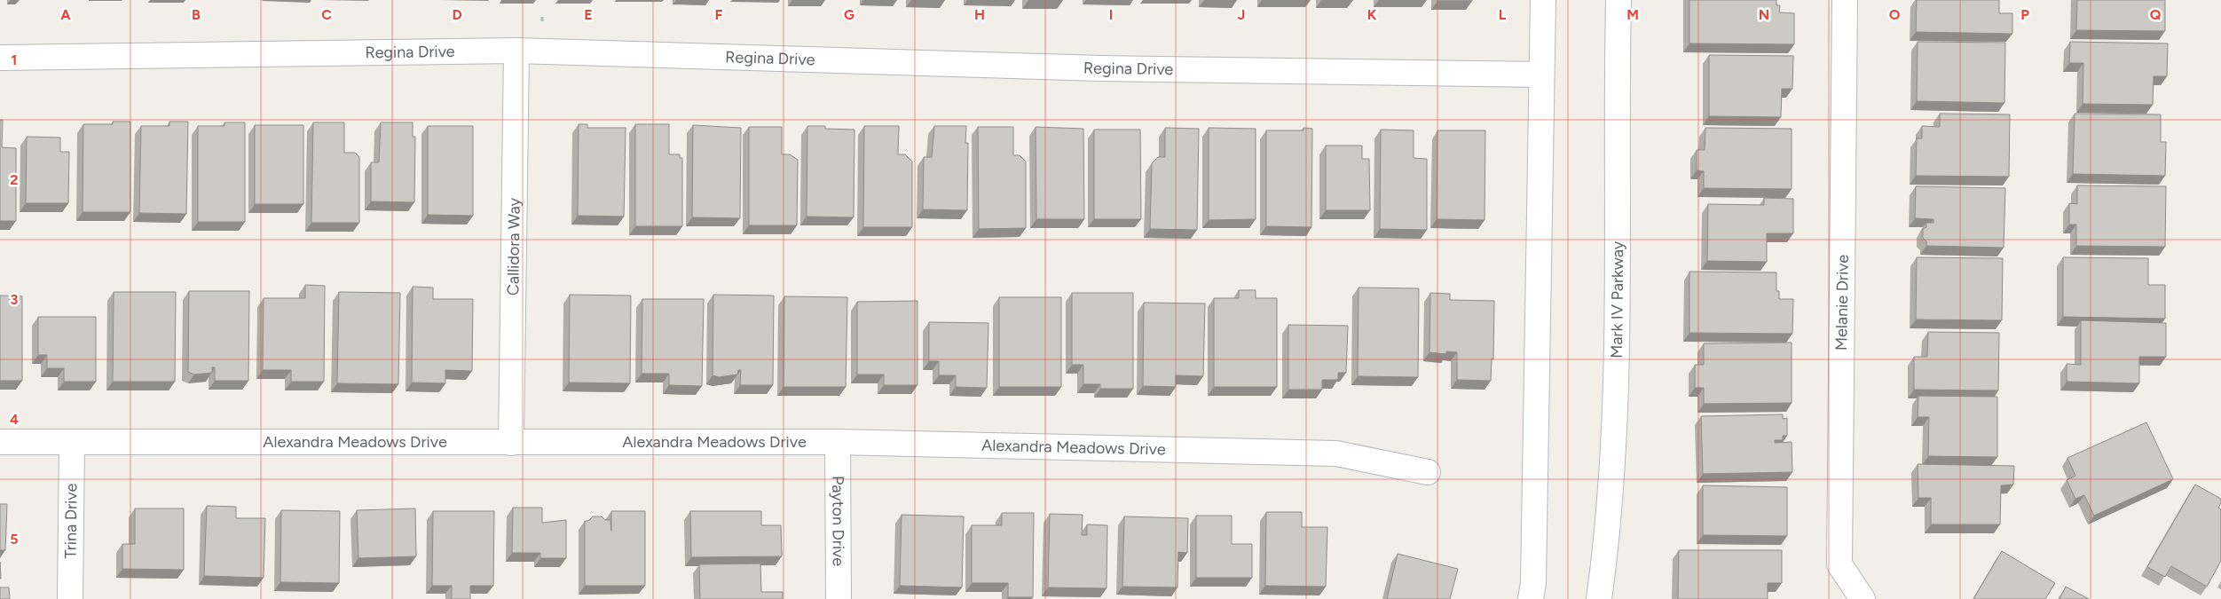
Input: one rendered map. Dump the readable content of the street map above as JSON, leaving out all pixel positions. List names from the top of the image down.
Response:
{
  "streets": {
    "street": [
      "Regina Drive",
      "Callidora Way",
      "Mark IV Parkway",
      "Melanie Drive",
      "Alexandra Meadows Drive",
      "Trina Drive",
      "Payton Drive"
    ]
  },
  "crossings": [
    ["Regina Drive", "Callidora Way"],
    ["Callidora Way", "Alexandra Meadows Drive"],
    ["Alexandra Meadows Drive", "Trina Drive"],
    ["Alexandra Meadows Drive", "Payton Drive"]
  ],
  "grid": {
    "columns": [
      "A",
      "B",
      "C",
      "D",
      "E",
      "F",
      "G",
      "H",
      "I",
      "J",
      "K",
      "L",
      "M",
      "N",
      "O",
      "P",
      "Q"
    ],
    "rows": [
      "1",
      "2",
      "3",
      "4",
      "5"
    ]
  }
}
